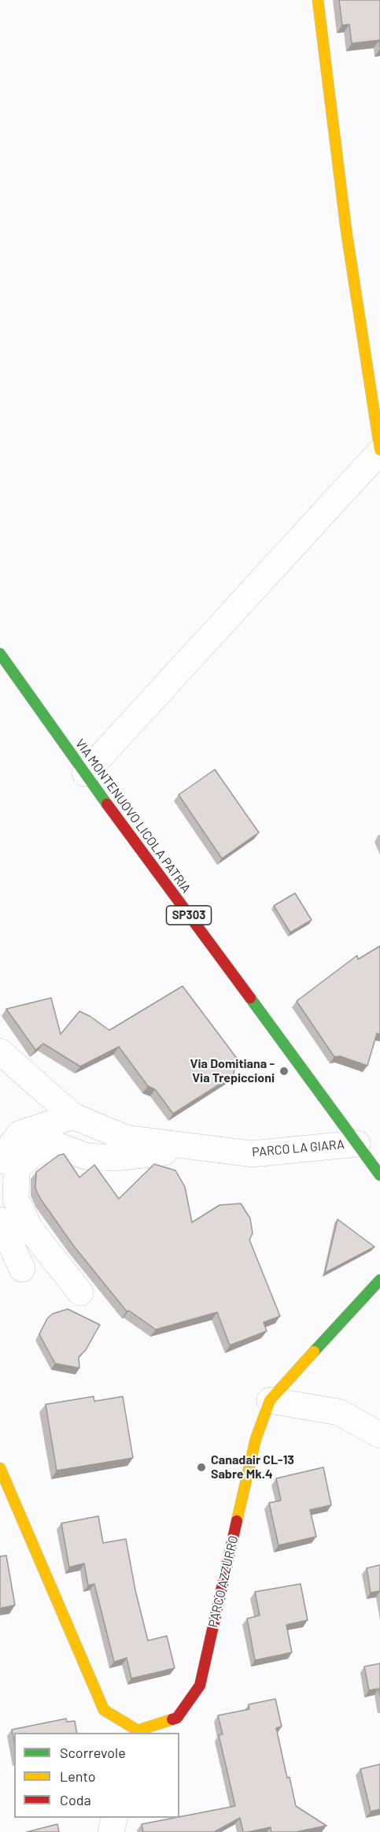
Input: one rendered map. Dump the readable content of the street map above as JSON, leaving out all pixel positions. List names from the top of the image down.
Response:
{
  "streets": {
    "street": [
      "VIA MONTENUOVO LICOLA PATRIA",
      "SP303",
      "PARCO LA GIARA",
      "PARCO AZZURRO"
    ]
  },
  "crossings": [
    ["VIA MONTENUOVO LICOLA PATRIA", "PARCO LA GIARA"]
  ],
  "places": ["Via Domitiana - Via Trepiccioni", "Canadair CL-13 Sabre Mk.4"],
  "legend": ["Scorrevole", "Lento", "Coda"]
}
